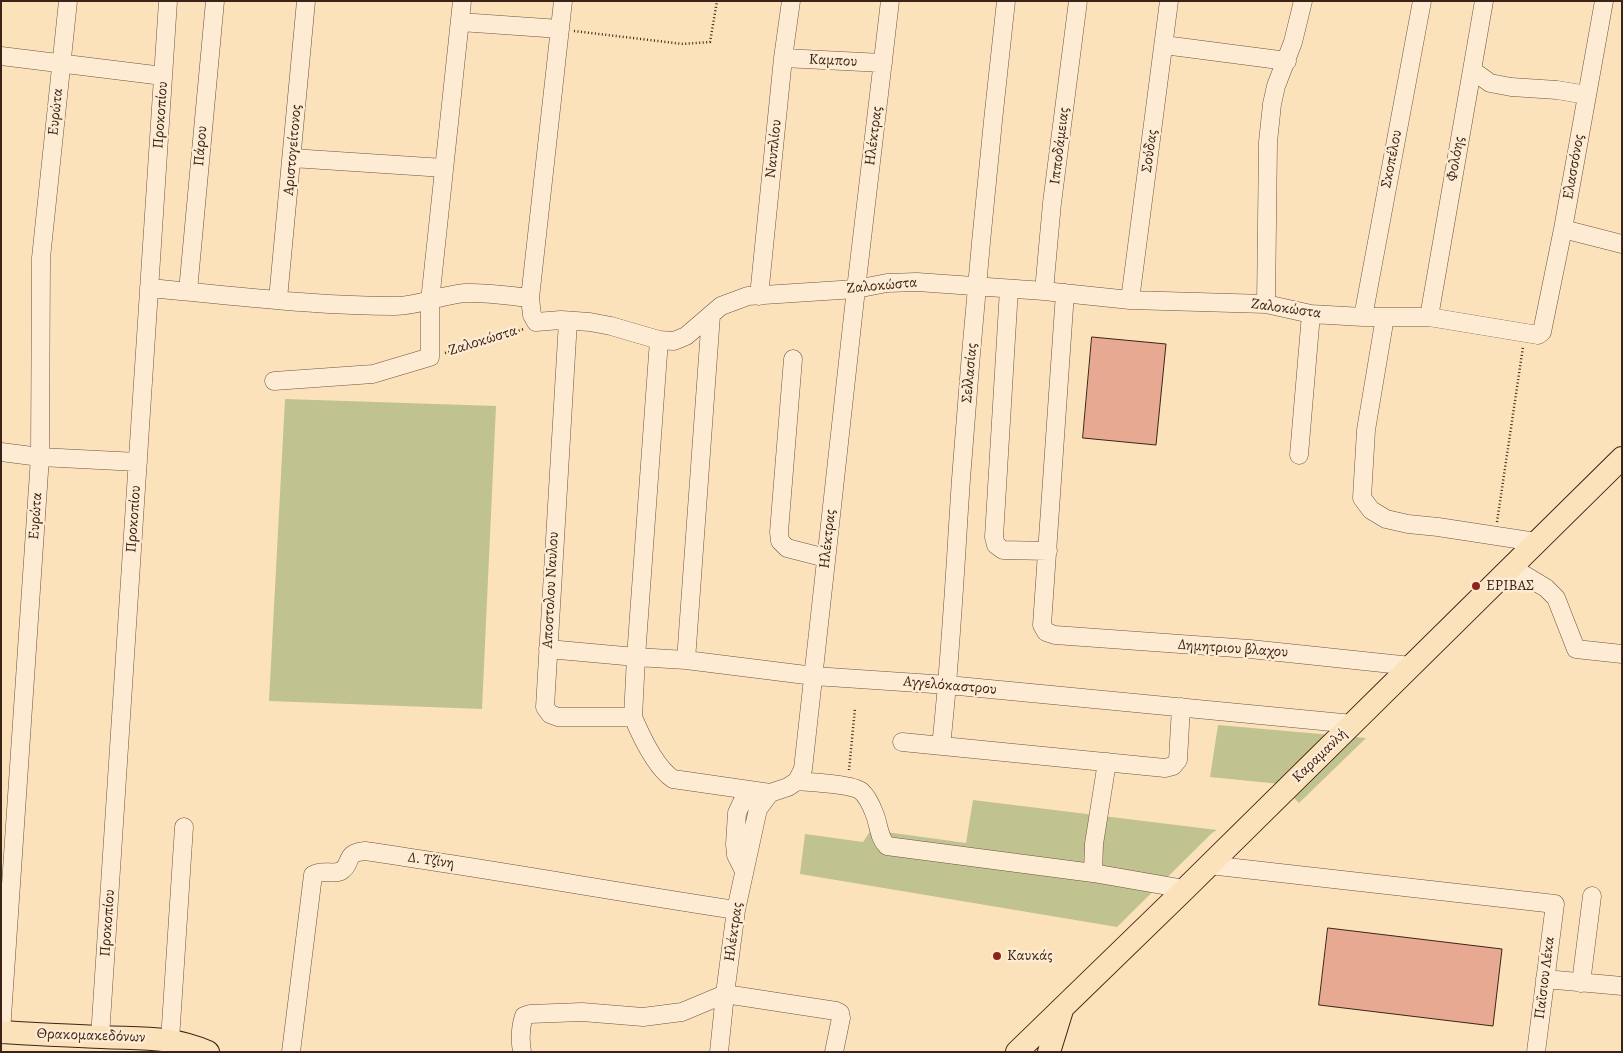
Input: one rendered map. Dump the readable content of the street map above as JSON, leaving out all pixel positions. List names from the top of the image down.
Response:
{
  "streets": {
    "main road": ["Καραμανλή", "Θρακομακεδόνων"],
    "street": [
      "Καμπου",
      "Ευρώτα",
      "Προκοπίου",
      "Ηλέκτρας",
      "Πάρου",
      "Ιπποδάμειας",
      "Ναυπλίου",
      "Αριστογείτονος",
      "Σούδας",
      "Σκοπέλου",
      "Φολόης",
      "Ελασσόνος",
      "Ζαλοκώστα",
      "Σελλασίας",
      "Αποστολου Ναυλου",
      "Δημητριου βλαχου",
      "Αγγελόκαστρου",
      "Δ. Τζίνη",
      "Παΐσιου Λέκα"
    ]
  },
  "crossings": [
    ["Καμπου", "Ηλέκτρας"],
    ["Καμπου", "Ναυπλίου"],
    ["Ευρώτα", "Θρακομακεδόνων"],
    ["Προκοπίου", "Θρακομακεδόνων"],
    ["Ηλέκτρας", "Ζαλοκώστα"],
    ["Ηλέκτρας", "Αγγελόκαστρου"],
    ["Ηλέκτρας", "Δ. Τζίνη"],
    ["Ιπποδάμειας", "Ζαλοκώστα"],
    ["Ναυπλίου", "Ζαλοκώστα"],
    ["Σούδας", "Ζαλοκώστα"],
    ["Σκοπέλου", "Ζαλοκώστα"],
    ["Φολόης", "Ζαλοκώστα"],
    ["Ελασσόνος", "Ζαλοκώστα"],
    ["Ζαλοκώστα", "Σελλασίας"],
    ["Ζαλοκώστα", "Αποστολου Ναυλου"],
    ["Σελλασίας", "Αγγελόκαστρου"],
    ["Αποστολου Ναυλου", "Αγγελόκαστρου"],
    ["Δημητριου βλαχου", "Καραμανλή"],
    ["Αγγελόκαστρου", "Καραμανλή"],
    ["Καραμανλή", "Παΐσιου Λέκα"]
  ],
  "places": ["ΕΡΙΒΑΣ", "Καυκάς"]
}
